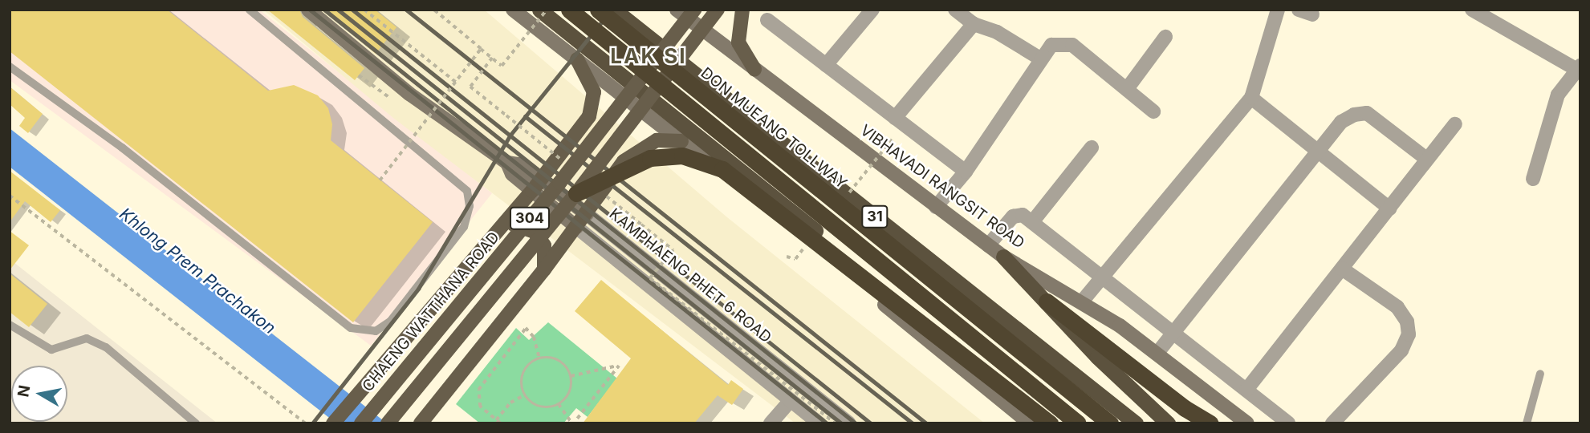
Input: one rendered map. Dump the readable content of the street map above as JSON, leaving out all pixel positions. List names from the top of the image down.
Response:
{
  "streets": {
    "highway": ["DON MUEANG TOLLWAY", "31"],
    "main road": [
      "VIBHAVADI RANGSIT ROAD",
      "304",
      "KAMPHAENG PHET 6 ROAD",
      "CHAENG WATTHANA ROAD"
    ]
  },
  "crossings": [
    ["KAMPHAENG PHET 6 ROAD", "CHAENG WATTHANA ROAD"]
  ],
  "districts": ["LAK SI"],
  "water": ["Khlong Prem Prachakon"],
  "north": "left"
}
